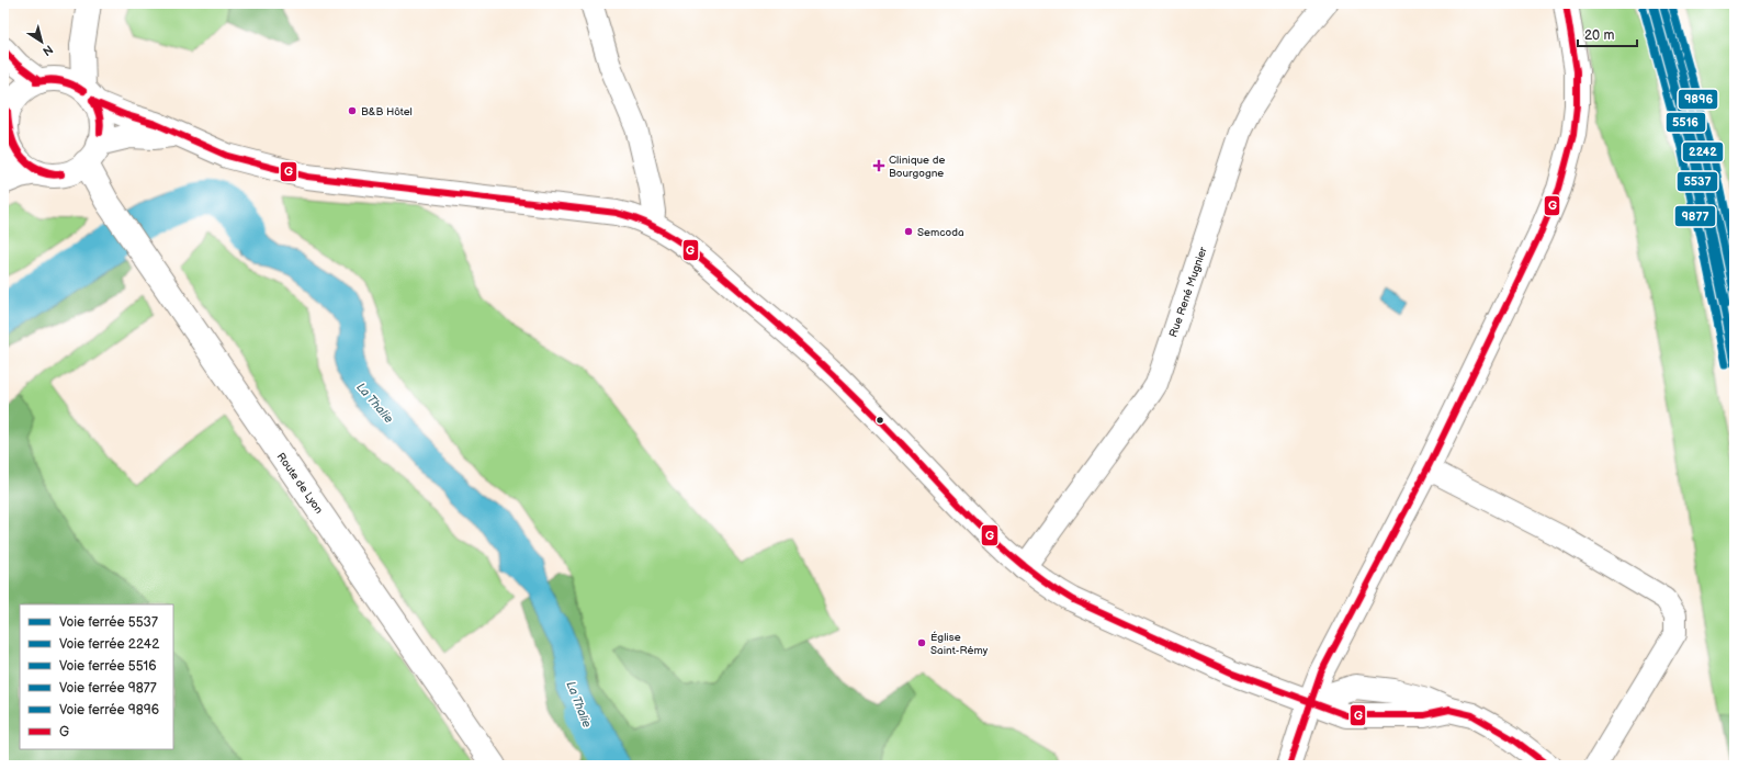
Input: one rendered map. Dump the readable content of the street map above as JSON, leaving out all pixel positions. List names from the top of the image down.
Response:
{
  "streets": {
    "main road": ["Route de Lyon"],
    "street": ["Rue René Mugnier"]
  },
  "water": ["La Thalie"],
  "places": {
    "other": ["B&B Hôtel", "Semcoda", "Église Saint-Rémy"],
    "health": ["Clinique de Bourgogne"]
  },
  "lines": [
    "rail line 5537",
    "rail line 2242",
    "rail line 9896",
    "transit line G",
    "rail line 5516",
    "rail line 9877"
  ],
  "legend": [
    "Voie ferrée 5537",
    "Voie ferrée 2242",
    "Voie ferrée 5516",
    "Voie ferrée 9877",
    "Voie ferrée 9896",
    "G"
  ],
  "scale_bar": "20 m",
  "north": "bottom right"
}
